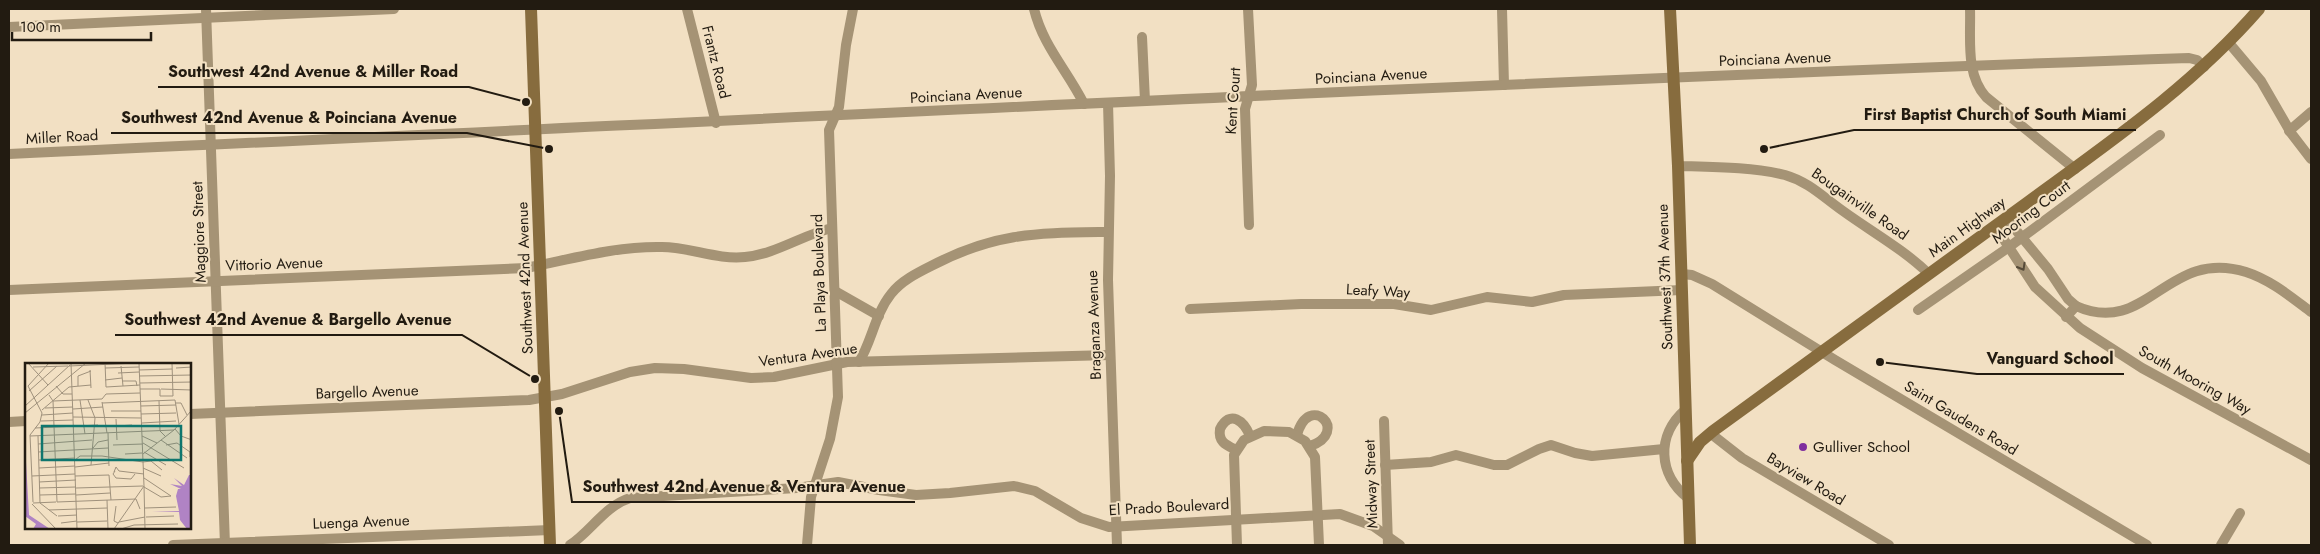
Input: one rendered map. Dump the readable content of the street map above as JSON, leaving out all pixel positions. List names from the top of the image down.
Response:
{
  "streets": {
    "main road": ["Main Highway", "Southwest 37th Avenue", "Southwest 42nd Avenue"],
    "street": [
      "Poinciana Avenue",
      "Frantz Road",
      "Kent Court",
      "Miller Road",
      "Bougainville Road",
      "Mooring Court",
      "Maggiore Street",
      "Vittorio Avenue",
      "La Playa Boulevard",
      "Leafy Way",
      "Braganza Avenue",
      "Ventura Avenue",
      "South Mooring Way",
      "Bargello Avenue",
      "Saint Gaudens Road",
      "Bayview Road",
      "Midway Street",
      "El Prado Boulevard",
      "Luenga Avenue"
    ]
  },
  "crossings": [
    ["Poinciana Avenue", "Frantz Road"],
    ["Poinciana Avenue", "Kent Court"],
    ["Poinciana Avenue", "Miller Road"],
    ["Poinciana Avenue", "Main Highway"],
    ["Poinciana Avenue", "La Playa Boulevard"],
    ["Poinciana Avenue", "Southwest 37th Avenue"],
    ["Poinciana Avenue", "Southwest 42nd Avenue"],
    ["Poinciana Avenue", "Braganza Avenue"],
    ["Miller Road", "Maggiore Street"],
    ["Miller Road", "Southwest 42nd Avenue"],
    ["Bougainville Road", "Main Highway"],
    ["Bougainville Road", "Southwest 37th Avenue"],
    ["Mooring Court", "South Mooring Way"],
    ["Main Highway", "Southwest 37th Avenue"],
    ["Main Highway", "South Mooring Way"],
    ["Main Highway", "Saint Gaudens Road"],
    ["Main Highway", "Bayview Road"],
    ["Maggiore Street", "Vittorio Avenue"],
    ["Maggiore Street", "Bargello Avenue"],
    ["Maggiore Street", "Luenga Avenue"],
    ["Vittorio Avenue", "La Playa Boulevard"],
    ["Vittorio Avenue", "Southwest 42nd Avenue"],
    ["La Playa Boulevard", "Ventura Avenue"],
    ["La Playa Boulevard", "El Prado Boulevard"],
    ["Southwest 37th Avenue", "Leafy Way"],
    ["Southwest 37th Avenue", "Saint Gaudens Road"],
    ["Southwest 42nd Avenue", "Ventura Avenue"],
    ["Southwest 42nd Avenue", "Bargello Avenue"],
    ["Southwest 42nd Avenue", "Luenga Avenue"],
    ["Braganza Avenue", "Ventura Avenue"],
    ["Braganza Avenue", "El Prado Boulevard"],
    ["Ventura Avenue", "Bargello Avenue"],
    ["Midway Street", "El Prado Boulevard"]
  ],
  "places": [
    "Southwest 42nd Avenue & Miller Road",
    "Southwest 42nd Avenue & Poinciana Avenue",
    "First Baptist Church of South Miami",
    "Vanguard School",
    "Southwest 42nd Avenue & Bargello Avenue",
    "Southwest 42nd Avenue & Ventura Avenue",
    "Gulliver School"
  ],
  "scale_bar": "100 m"
}
